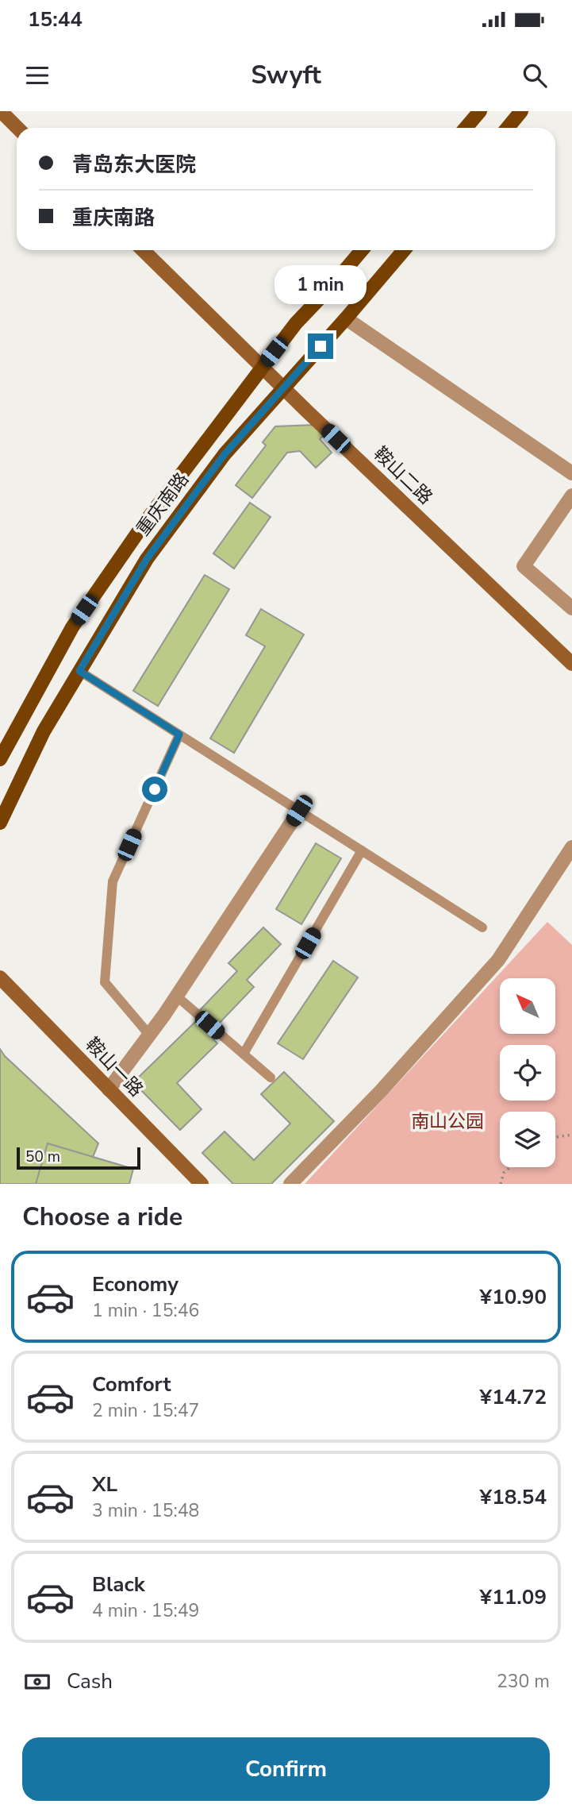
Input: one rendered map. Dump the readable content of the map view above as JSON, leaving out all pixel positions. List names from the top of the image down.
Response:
{
  "streets": {
    "main road": ["重庆南路"],
    "street": ["鞍山二路", "鞍山一路"]
  },
  "crossings": [
    ["鞍山二路", "重庆南路"]
  ],
  "parks": ["南山公园"],
  "scale_bar": "50 m",
  "north": "top left",
  "page": {
    "status": "15:44",
    "header": "Swyft",
    "banner": ["青岛东大医院", "重庆南路"],
    "bubble": "1 min",
    "scale": "50 m",
    "heading": "Choose a ride",
    "list": [
      {
        "name": "Economy",
        "note": "1 min · 15:46",
        "value": "¥10.90"
      },
      {
        "name": "Comfort",
        "note": "2 min · 15:47",
        "value": "¥14.72"
      },
      {
        "name": "XL",
        "note": "3 min · 15:48",
        "value": "¥18.54"
      },
      {
        "name": "Black",
        "note": "4 min · 15:49",
        "value": "¥11.09"
      }
    ],
    "pay": ["Cash", "230 m"],
    "buttons": "Confirm"
  }
}
